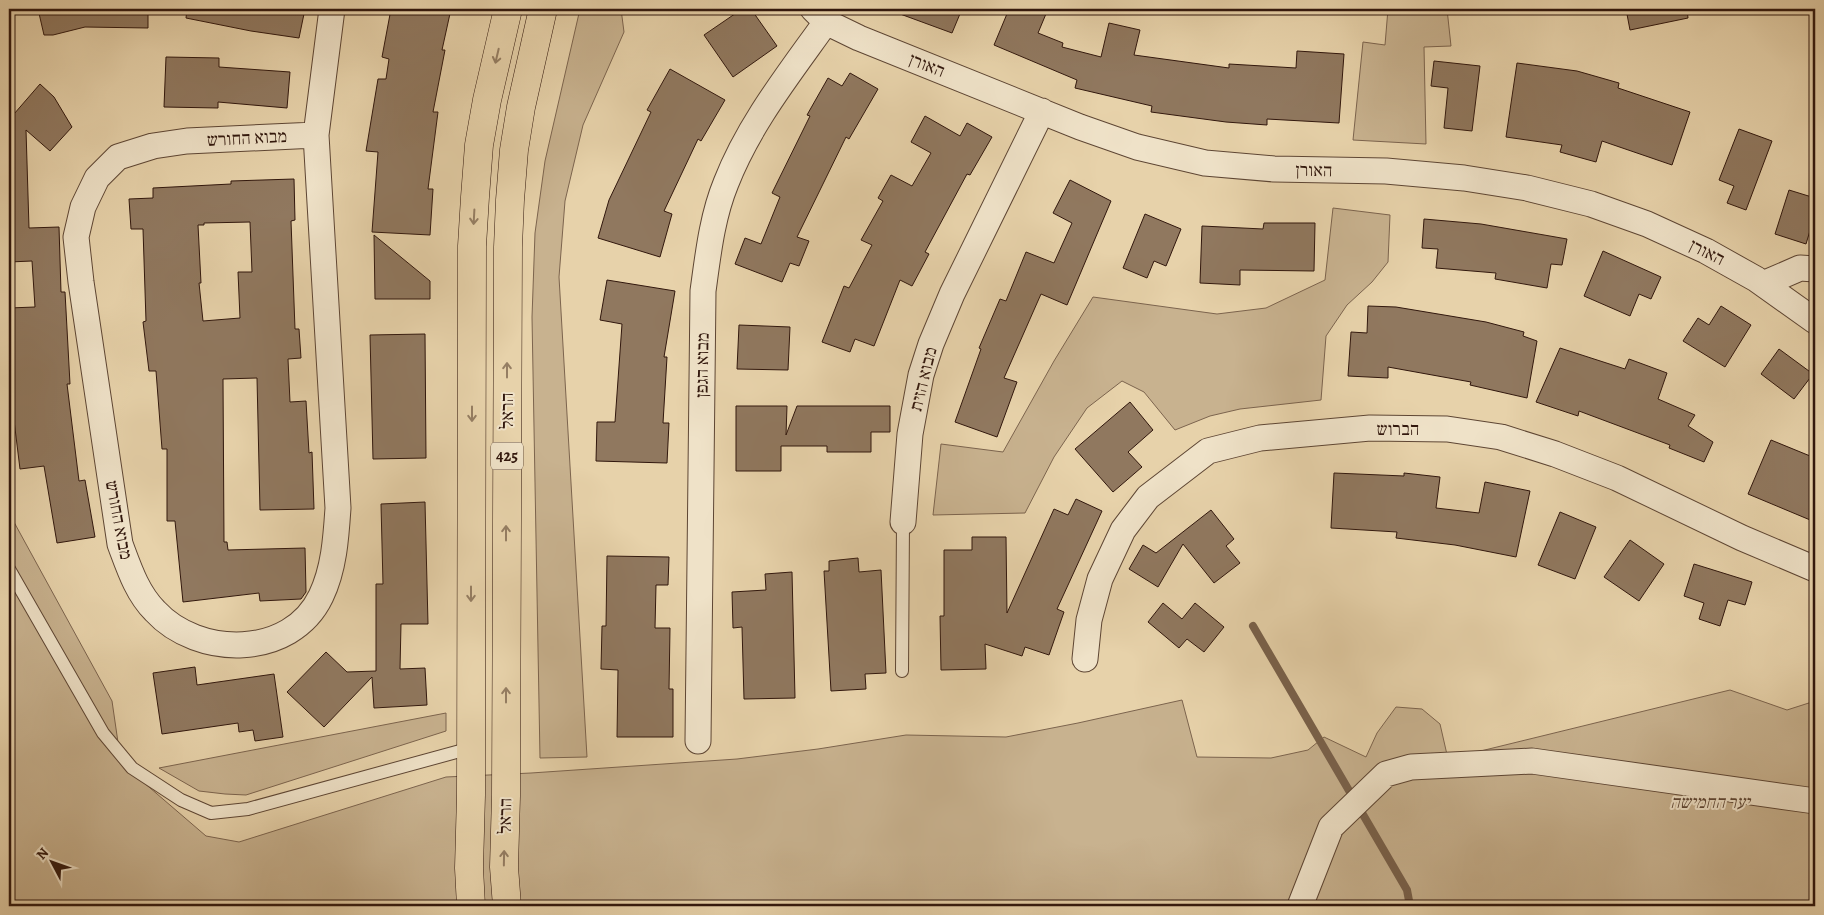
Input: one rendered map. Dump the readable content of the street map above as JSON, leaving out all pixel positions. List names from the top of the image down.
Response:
{
  "streets": {
    "main road": ["הראל", "425"],
    "street": [
      "האורן",
      "מבוא החורש",
      "מבוא הגפן",
      "מבוא הזית",
      "הברוש"
    ]
  },
  "crossings": [
    ["האורן", "מבוא הגפן"],
    ["האורן", "מבוא הזית"]
  ],
  "parks": ["יער החמישה"],
  "north": "top left"
}
